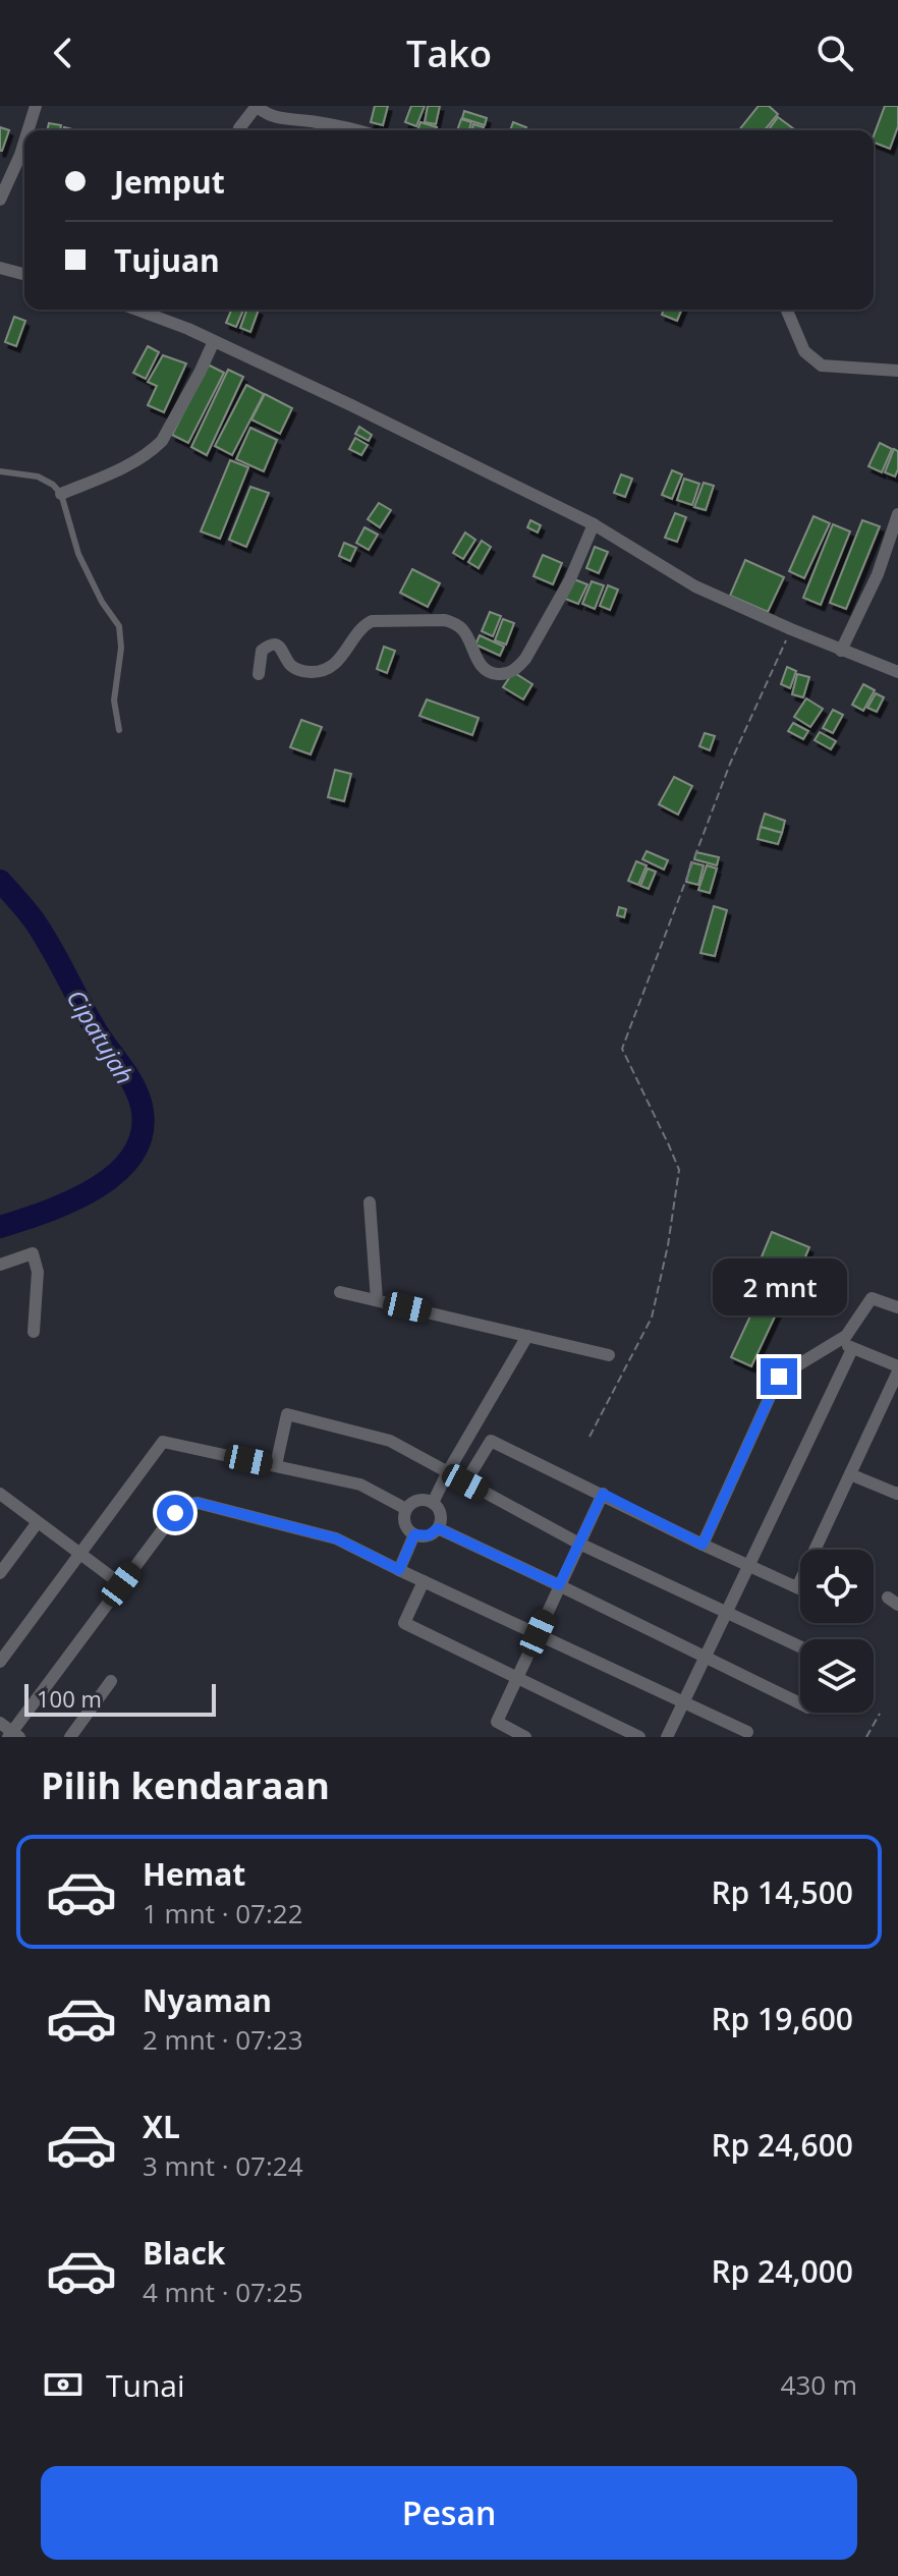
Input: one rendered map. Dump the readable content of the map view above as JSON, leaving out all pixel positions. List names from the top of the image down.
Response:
{
  "water": ["Cipatujah"],
  "scale_bar": "100 m",
  "page": {
    "header": "Tako",
    "banner": ["Jemput", "Tujuan"],
    "bubble": "2 mnt",
    "scale": "100 m",
    "heading": "Pilih kendaraan",
    "list": [
      {
        "name": "Hemat",
        "note": "1 mnt · 07:22",
        "value": "Rp 14,500"
      },
      {
        "name": "Nyaman",
        "note": "2 mnt · 07:23",
        "value": "Rp 19,600"
      },
      {
        "name": "XL",
        "note": "3 mnt · 07:24",
        "value": "Rp 24,600"
      },
      {
        "name": "Black",
        "note": "4 mnt · 07:25",
        "value": "Rp 24,000"
      }
    ],
    "pay": ["Tunai", "430 m"],
    "buttons": "Pesan"
  }
}
